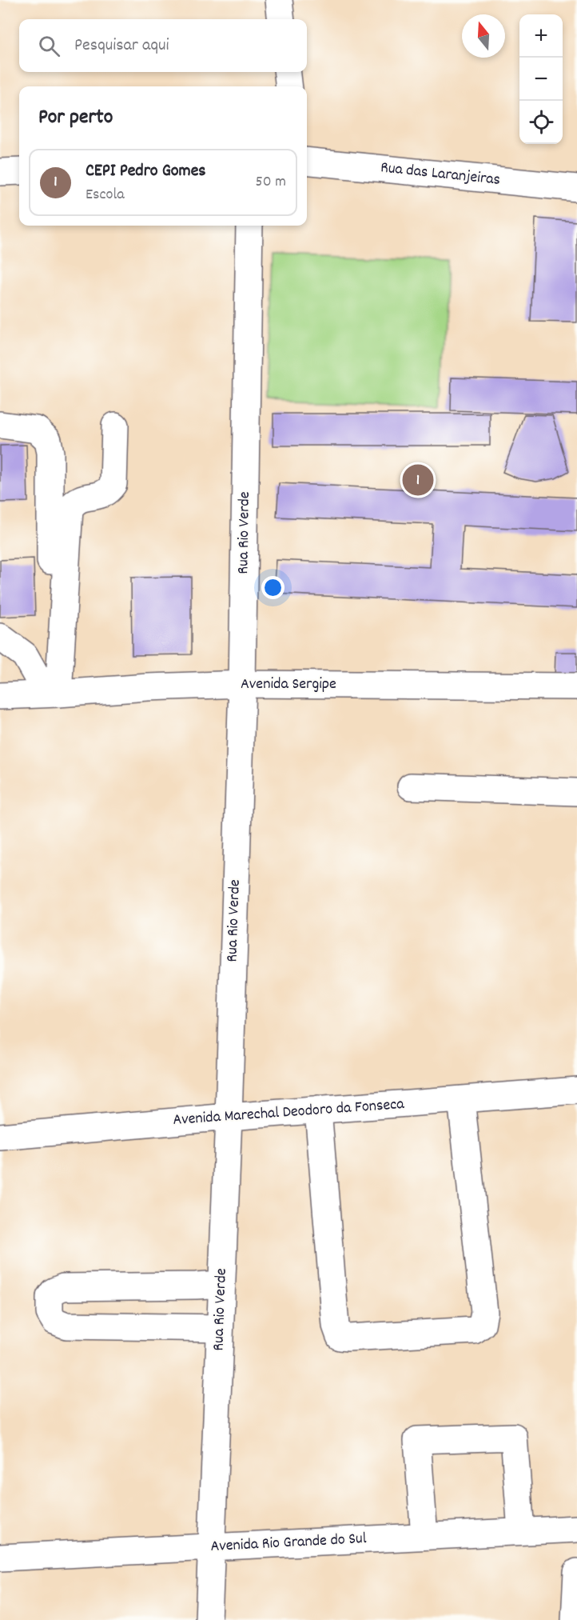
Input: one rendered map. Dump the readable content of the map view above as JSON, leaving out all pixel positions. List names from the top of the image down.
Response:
{
  "streets": {
    "street": [
      "Rua das Laranjeiras",
      "Rua Rio Verde",
      "Avenida Sergipe",
      "Avenida Marechal Deodoro da Fonseca",
      "Avenida Rio Grande do Sul"
    ]
  },
  "crossings": [
    ["Rua Rio Verde", "Avenida Sergipe"],
    ["Rua Rio Verde", "Avenida Marechal Deodoro da Fonseca"],
    ["Rua Rio Verde", "Avenida Rio Grande do Sul"]
  ],
  "north": "top",
  "page": {
    "map_buttons": ["+", "−"],
    "search": "Pesquisar aqui",
    "heading": "Por perto",
    "list": [
      {
        "mark": "1",
        "name": "CEPI Pedro Gomes",
        "note": "Escola",
        "value": "50 m"
      }
    ],
    "pins": "1"
  }
}
